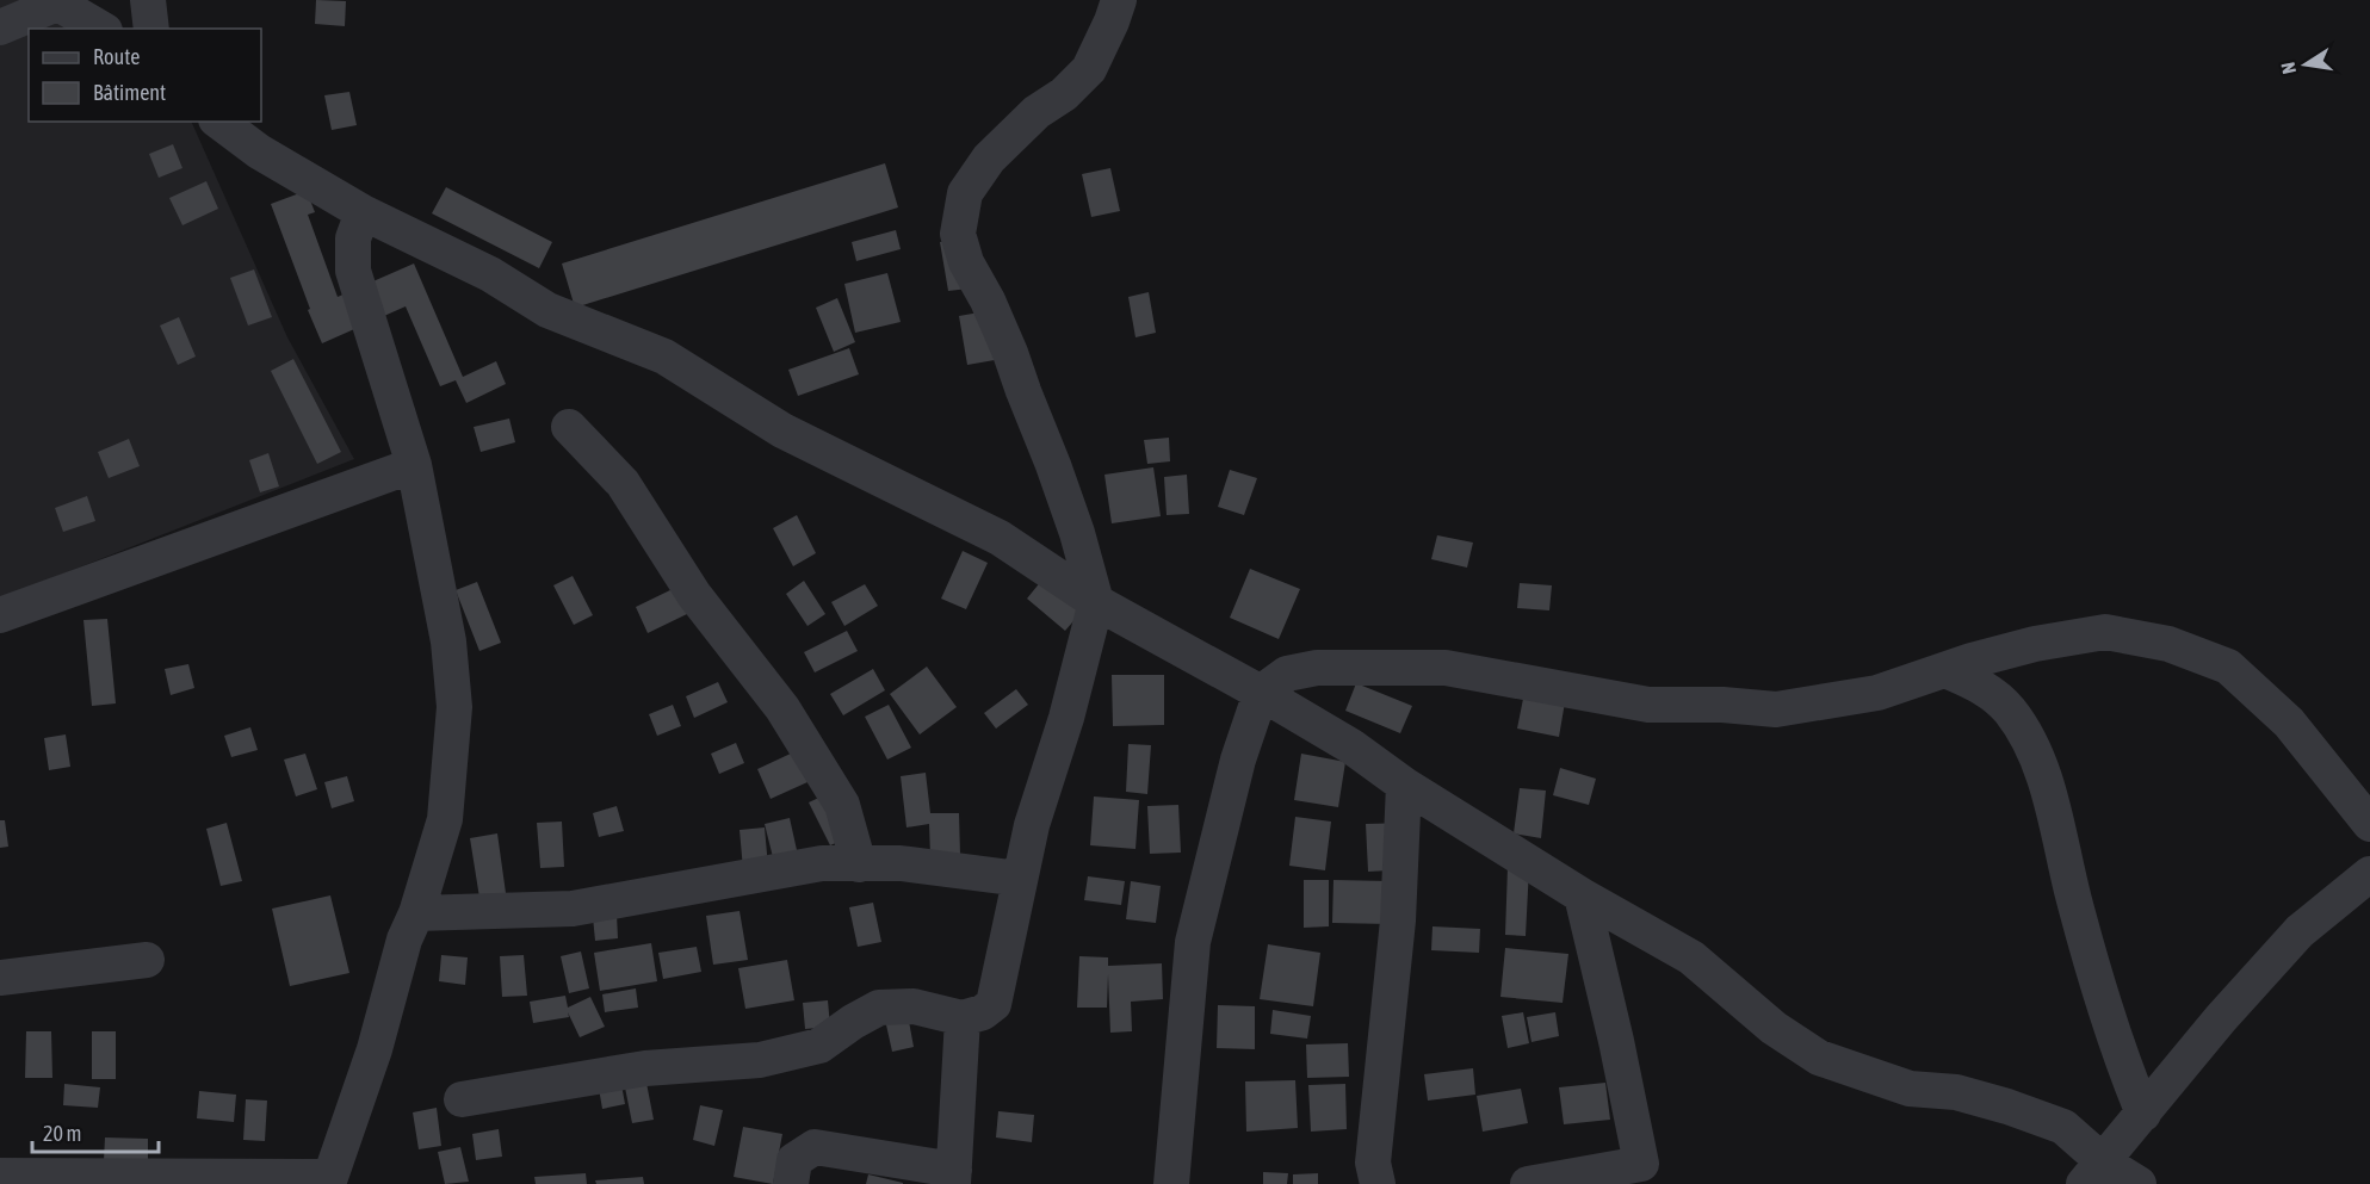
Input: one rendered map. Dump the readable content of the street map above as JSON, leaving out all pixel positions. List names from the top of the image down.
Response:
{
  "legend": ["Route", "Bâtiment"],
  "scale_bar": "20 m",
  "north": "left"
}
